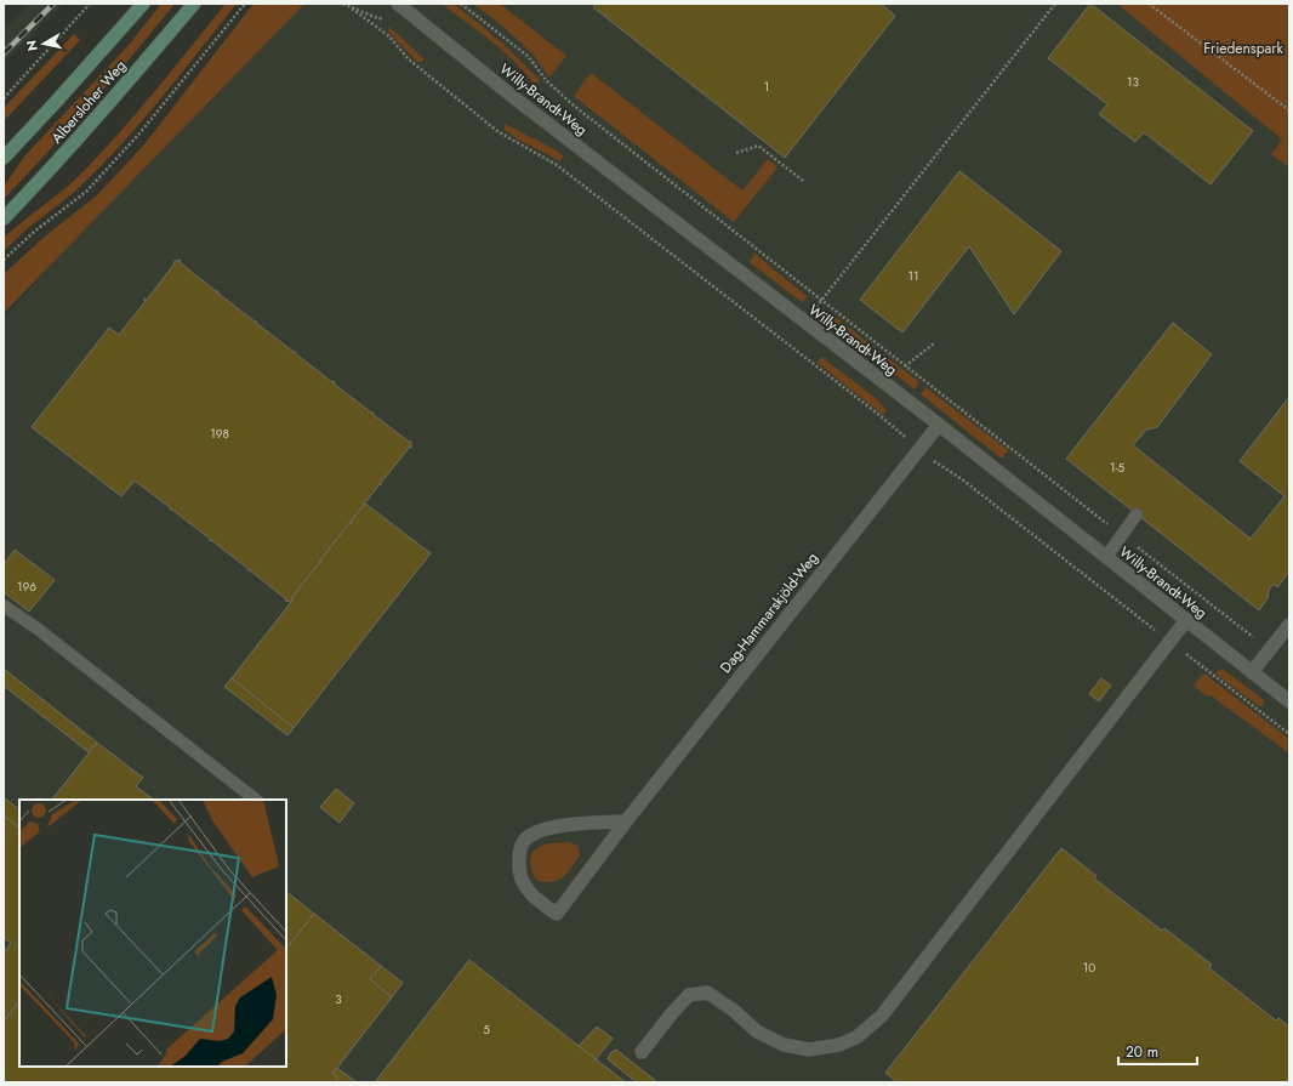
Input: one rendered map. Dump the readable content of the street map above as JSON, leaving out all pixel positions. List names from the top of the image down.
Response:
{
  "streets": {
    "main road": ["Albersloher Weg"],
    "street": ["Willy-Brandt-Weg", "Dag-Hammarskjöld-Weg"]
  },
  "crossings": [
    ["Willy-Brandt-Weg", "Dag-Hammarskjöld-Weg"]
  ],
  "parks": ["Friedenspark"],
  "house_numbers": [
    "13",
    "1",
    "11",
    "198",
    "1-5",
    "196",
    "10",
    "3",
    "5"
  ],
  "scale_bar": "20 m",
  "north": "left"
}
